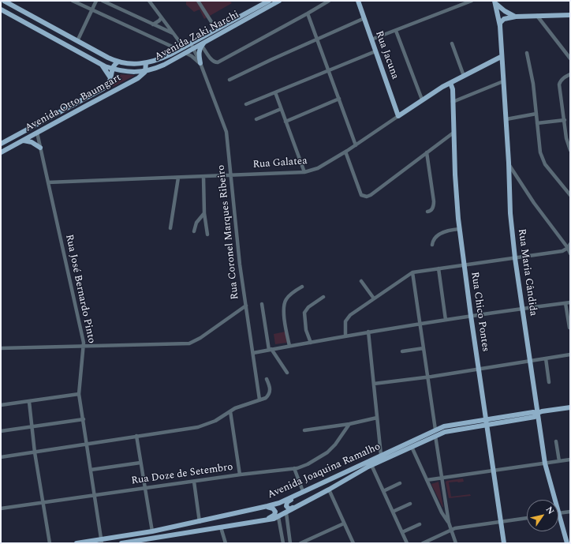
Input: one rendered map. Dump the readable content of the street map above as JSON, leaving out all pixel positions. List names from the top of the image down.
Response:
{
  "streets": {
    "main road": [
      "Avenida Zaki Narchi",
      "Rua Jacuna",
      "Avenida Otto Baumgart",
      "Rua Galatea",
      "Rua Maria Cândida",
      "Rua Chico Pontes",
      "Avenida Joaquina Ramalho"
    ],
    "street": ["Rua Coronel Marques Ribeiro", "Rua José Bernardo Pinto", "Rua Doze de Setembro"]
  },
  "crossings": [
    ["Avenida Zaki Narchi", "Avenida Otto Baumgart"],
    ["Avenida Zaki Narchi", "Rua Coronel Marques Ribeiro"],
    ["Rua Jacuna", "Rua Galatea"],
    ["Avenida Otto Baumgart", "Rua José Bernardo Pinto"],
    ["Rua Galatea", "Rua Coronel Marques Ribeiro"],
    ["Rua Galatea", "Rua Maria Cândida"],
    ["Rua Galatea", "Rua José Bernardo Pinto"],
    ["Rua Galatea", "Rua Chico Pontes"],
    ["Rua Coronel Marques Ribeiro", "Rua José Bernardo Pinto"],
    ["Rua Maria Cândida", "Avenida Joaquina Ramalho"],
    ["Rua José Bernardo Pinto", "Avenida Joaquina Ramalho"],
    ["Rua José Bernardo Pinto", "Rua Doze de Setembro"],
    ["Rua Chico Pontes", "Avenida Joaquina Ramalho"]
  ],
  "north": "top right"
}
